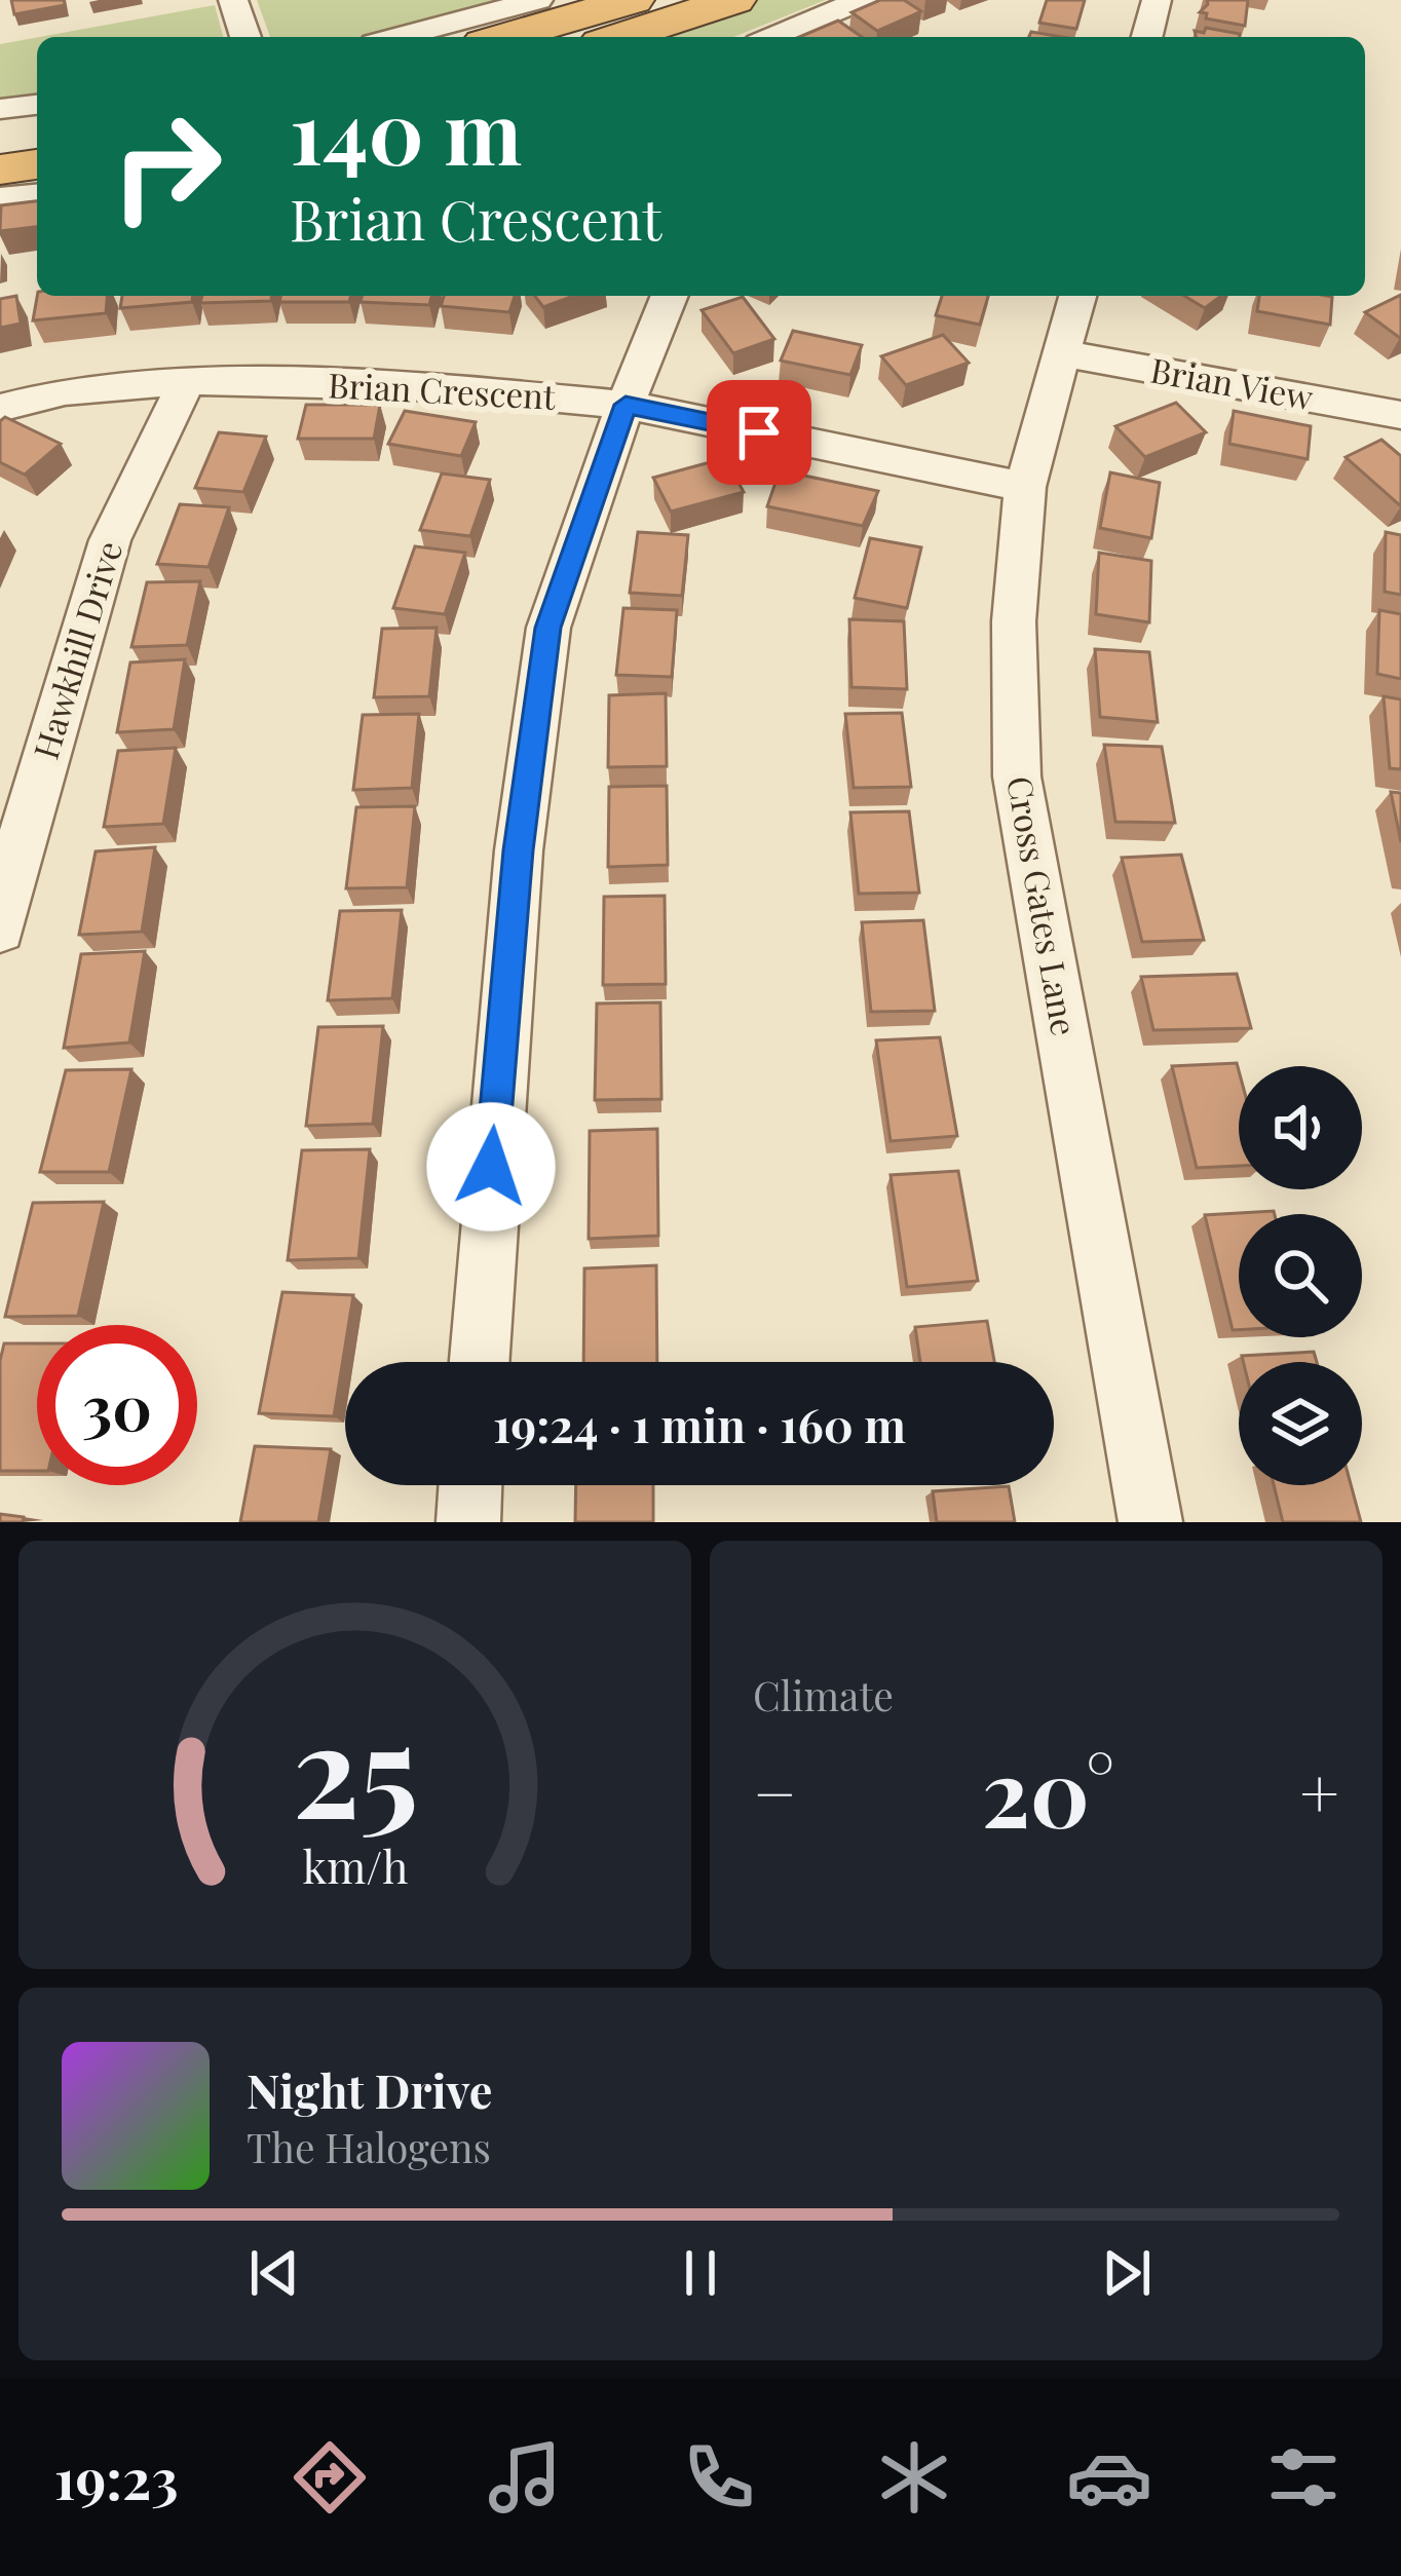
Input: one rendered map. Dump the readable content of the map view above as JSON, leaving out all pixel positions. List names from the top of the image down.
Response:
{
  "streets": {
    "street": [
      "Brian View",
      "Brian Crescent",
      "Hawkhill Drive",
      "Cross Gates Lane"
    ]
  },
  "crossings": [
    ["Brian View", "Cross Gates Lane"],
    ["Brian Crescent", "Hawkhill Drive"],
    ["Brian Crescent", "Cross Gates Lane"]
  ],
  "page": {
    "turn": ["140 m", "Brian Crescent"],
    "limit": "30",
    "trip": "19:24 · 1 min · 160 m",
    "tile": "Climate",
    "heat": ["−", "20°", "+"],
    "song": ["Night Drive", "The Halogens"],
    "tabs": "19:23",
    "gauge": ["25", "km/h"]
  }
}
